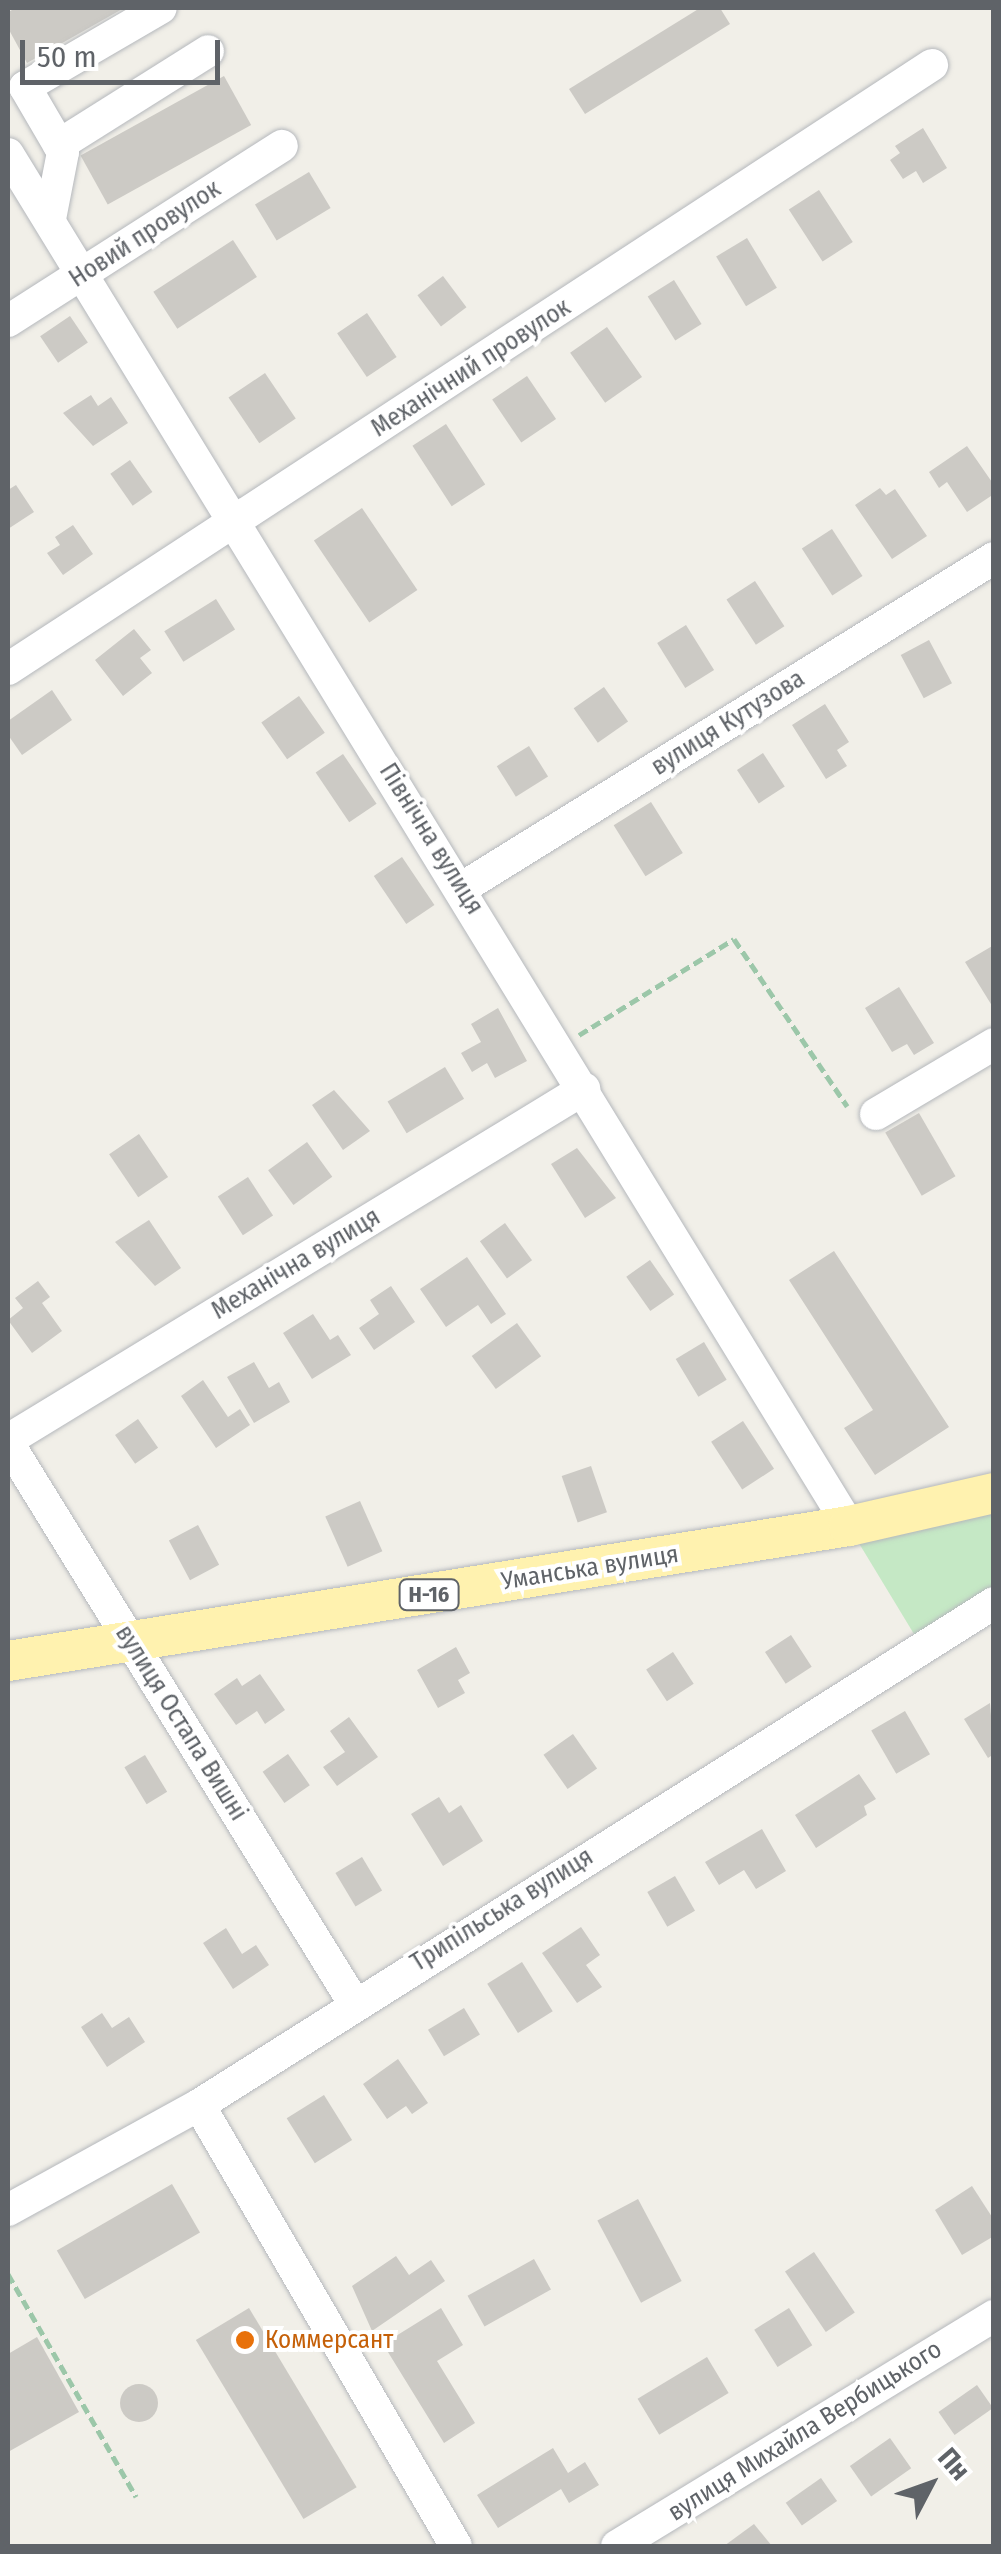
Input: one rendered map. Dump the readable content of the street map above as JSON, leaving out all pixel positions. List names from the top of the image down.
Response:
{
  "streets": {
    "main road": ["Уманська вулиця", "Н-16"],
    "street": [
      "Новий провулок",
      "Механічний провулок",
      "вулиця Кутузова",
      "Північна вулиця",
      "Механічна вулиця",
      "вулиця Остапа Вишні",
      "Трипільська вулиця",
      "вулиця Михайла Вербицького"
    ]
  },
  "crossings": [
    ["Новий провулок", "Північна вулиця"],
    ["Механічний провулок", "Північна вулиця"],
    ["вулиця Кутузова", "Північна вулиця"],
    ["Північна вулиця", "Механічна вулиця"],
    ["Північна вулиця", "Уманська вулиця"],
    ["Механічна вулиця", "вулиця Остапа Вишні"],
    ["Уманська вулиця", "вулиця Остапа Вишні"],
    ["вулиця Остапа Вишні", "Трипільська вулиця"]
  ],
  "places": ["Коммерсант"],
  "scale_bar": "50 m",
  "north": "top right"
}
